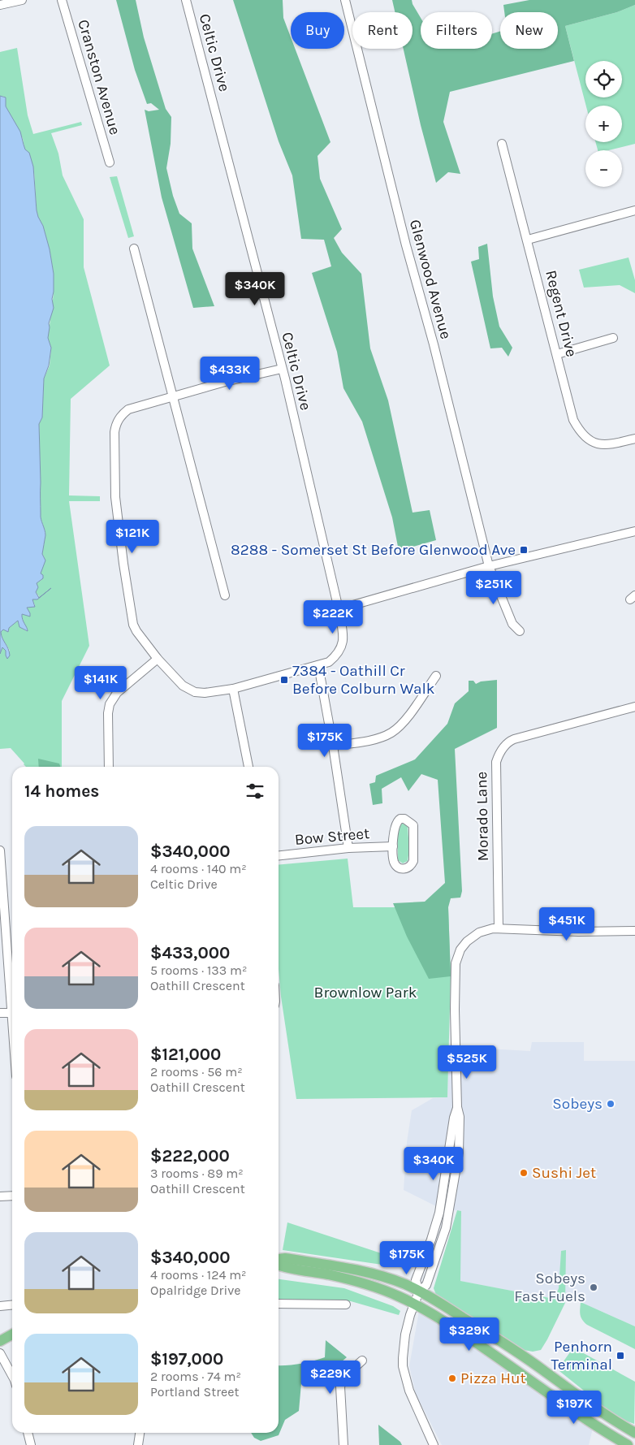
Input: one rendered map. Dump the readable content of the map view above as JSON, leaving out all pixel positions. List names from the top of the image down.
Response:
{
  "streets": {
    "street": [
      "Celtic Drive",
      "Cranston Avenue",
      "Glenwood Avenue",
      "Regent Drive",
      "Morado Lane",
      "Bow Street"
    ]
  },
  "parks": ["Brownlow Park"],
  "places": {
    "transit": ["8288 - Somerset St Before Glenwood Ave", "7384 - Oathill Cr Before Colburn Walk", "Penhorn Terminal"],
    "other": [
      "Sobeys",
      "Sushi Jet",
      "Sobeys Fast Fuels",
      "Pizza Hut"
    ]
  },
  "page": {
    "chip": [
      "Buy",
      "Rent",
      "Filters",
      "New"
    ],
    "map_buttons": ["+", "−"],
    "price": [
      "$340K",
      "$433K",
      "$121K",
      "$251K",
      "$222K",
      "$141K",
      "$175K",
      "$451K",
      "$525K",
      "$340K",
      "$175K",
      "$329K",
      "$229K",
      "$197K"
    ],
    "heading": "14 homes",
    "list": [
      {
        "name": "$340,000",
        "note": "4 rooms · 140 m² · Celtic Drive"
      },
      {
        "name": "$433,000",
        "note": "5 rooms · 133 m² · Oathill Crescent"
      },
      {
        "name": "$121,000",
        "note": "2 rooms · 56 m² · Oathill Crescent"
      },
      {
        "name": "$222,000",
        "note": "3 rooms · 89 m² · Oathill Crescent"
      },
      {
        "name": "$340,000",
        "note": "4 rooms · 124 m² · Opalridge Drive"
      },
      {
        "name": "$197,000",
        "note": "2 rooms · 74 m² · Portland Street"
      }
    ]
  }
}
